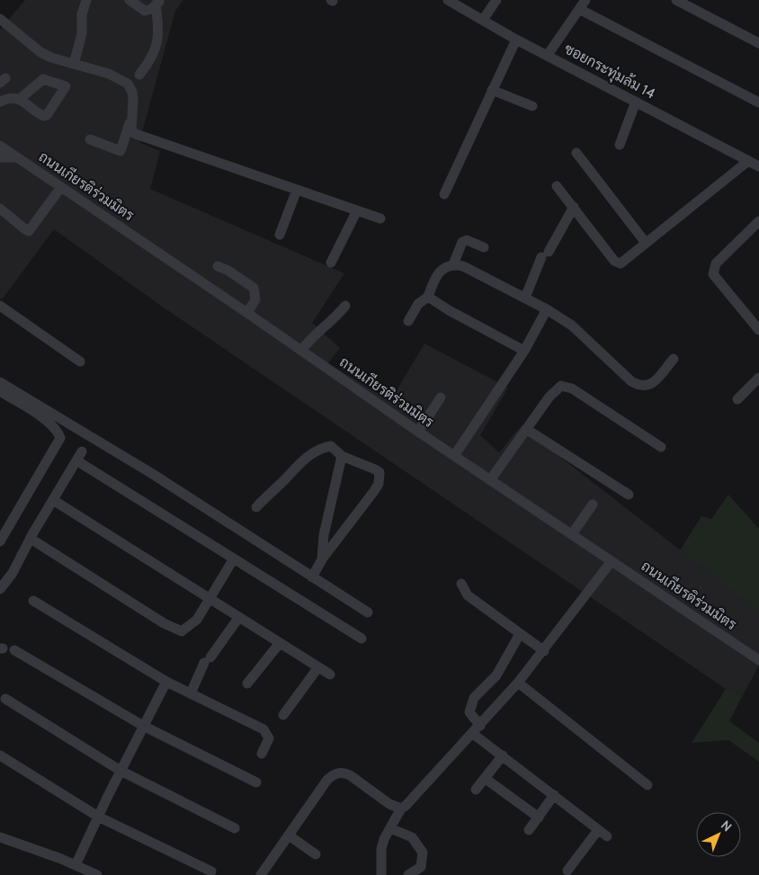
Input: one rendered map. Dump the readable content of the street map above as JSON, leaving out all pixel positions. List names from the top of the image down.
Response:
{
  "streets": {
    "street": ["ซอยกระทุ่มล้ม 14", "ถนนเกียรติร่วมมิตร"]
  },
  "north": "top right"
}
